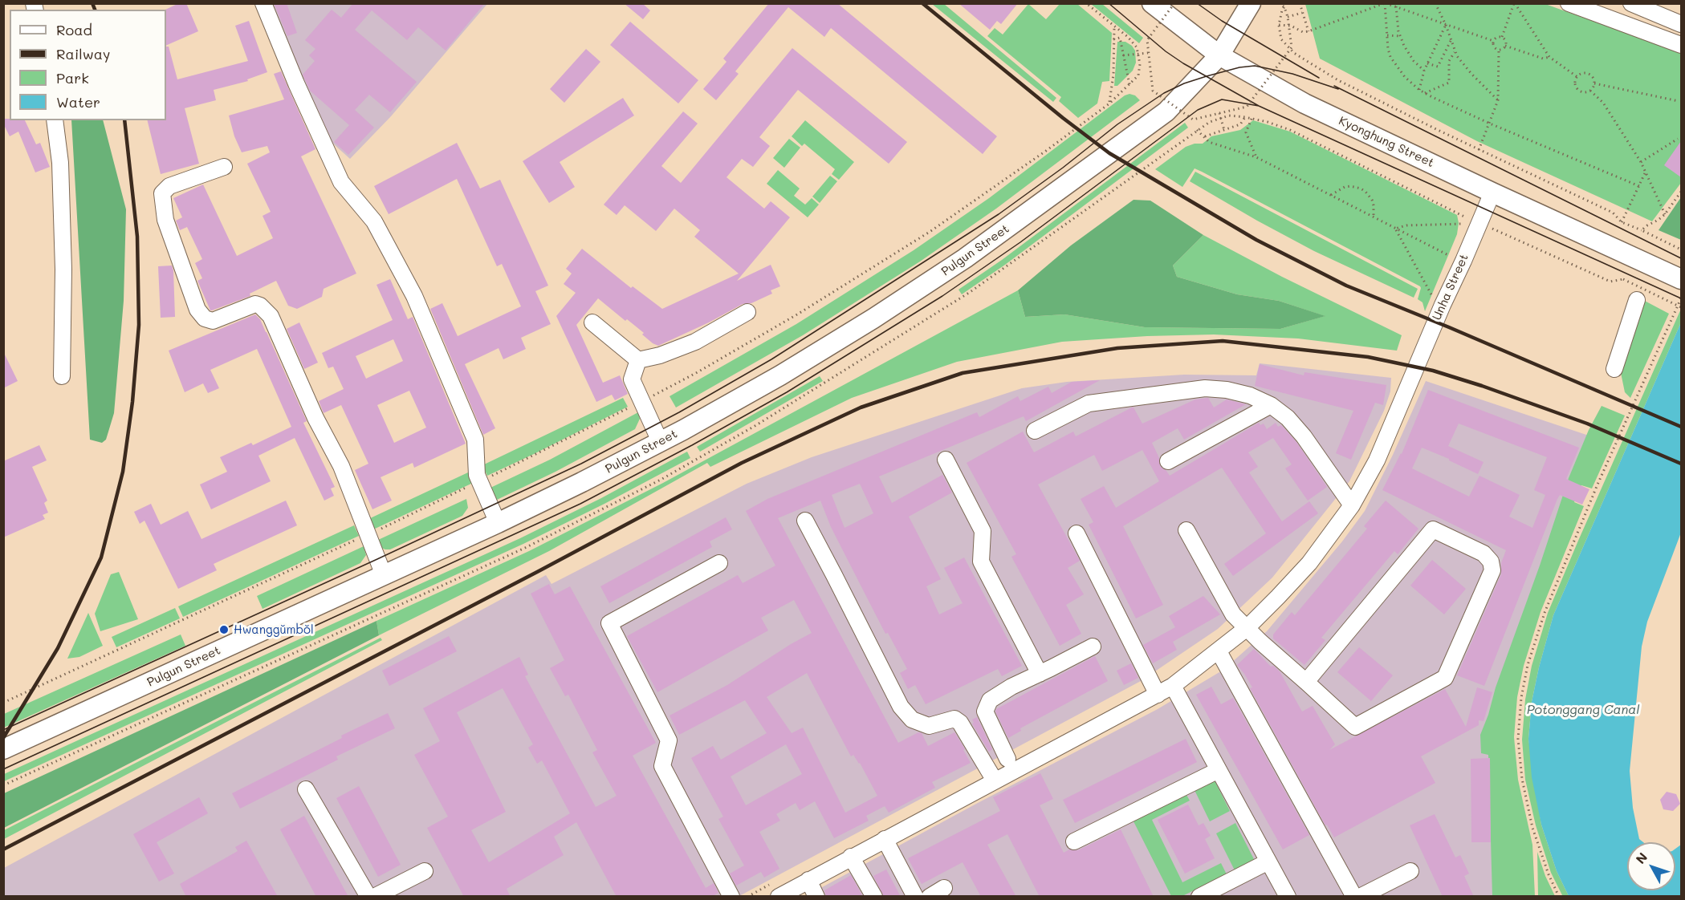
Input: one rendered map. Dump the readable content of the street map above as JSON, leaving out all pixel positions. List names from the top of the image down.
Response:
{
  "streets": {
    "main road": ["Kyonghung Street", "Pulgun Street"],
    "street": ["Unha Street"]
  },
  "crossings": [
    ["Kyonghung Street", "Pulgun Street"],
    ["Kyonghung Street", "Unha Street"]
  ],
  "water": ["Potonggang Canal"],
  "places": ["Hwanggŭmbŏl"],
  "legend": [
    "Road",
    "Railway",
    "Park",
    "Water"
  ],
  "north": "top left"
}
